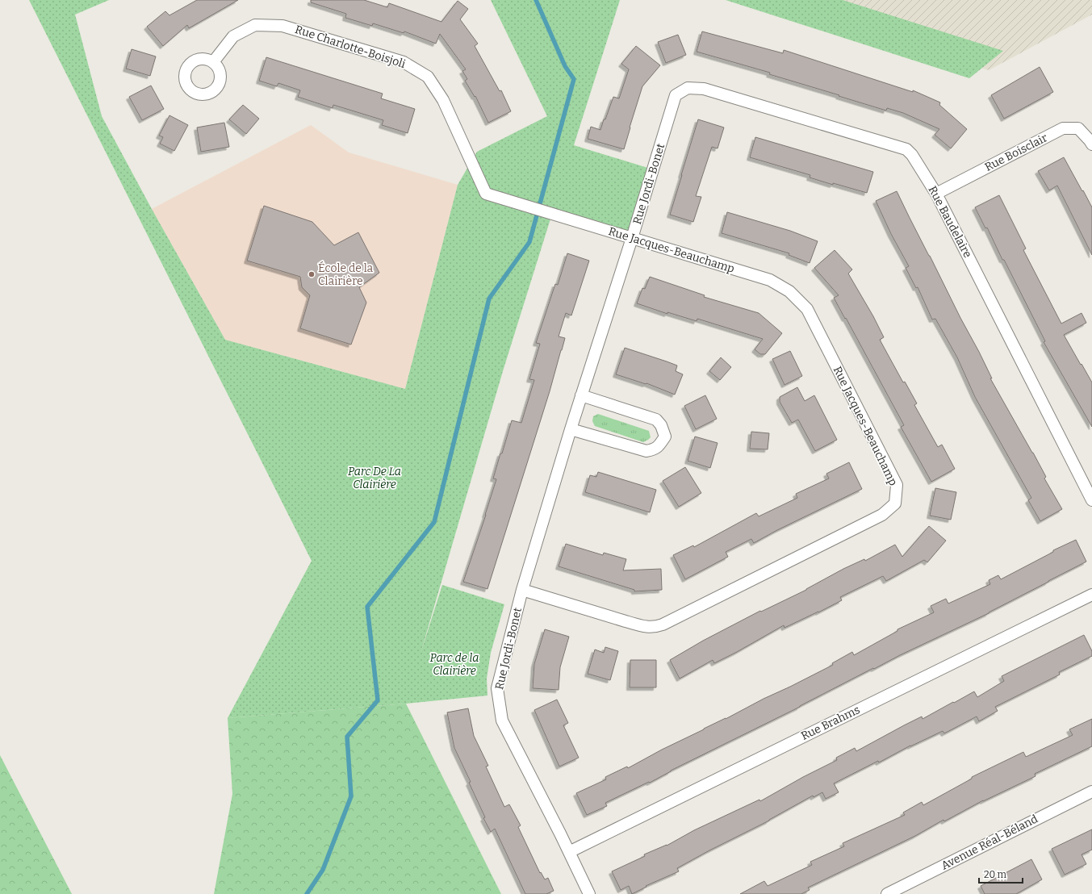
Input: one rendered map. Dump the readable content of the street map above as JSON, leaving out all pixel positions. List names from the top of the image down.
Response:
{
  "streets": {
    "street": [
      "Rue Charlotte-Boisjoli",
      "Rue Boisclair",
      "Rue Jordi-Bonet",
      "Rue Baudelaire",
      "Rue Jacques-Beauchamp",
      "Rue Brahms",
      "Avenue Réal-Béland"
    ]
  },
  "crossings": [
    ["Rue Charlotte-Boisjoli", "Rue Jacques-Beauchamp"],
    ["Rue Boisclair", "Rue Baudelaire"],
    ["Rue Jordi-Bonet", "Rue Baudelaire"],
    ["Rue Jordi-Bonet", "Rue Jacques-Beauchamp"],
    ["Rue Jordi-Bonet", "Rue Brahms"]
  ],
  "parks": ["Parc De La Clairière", "Parc de la Clairière"],
  "places": ["École de la Clairière"],
  "scale_bar": "20 m"
}
